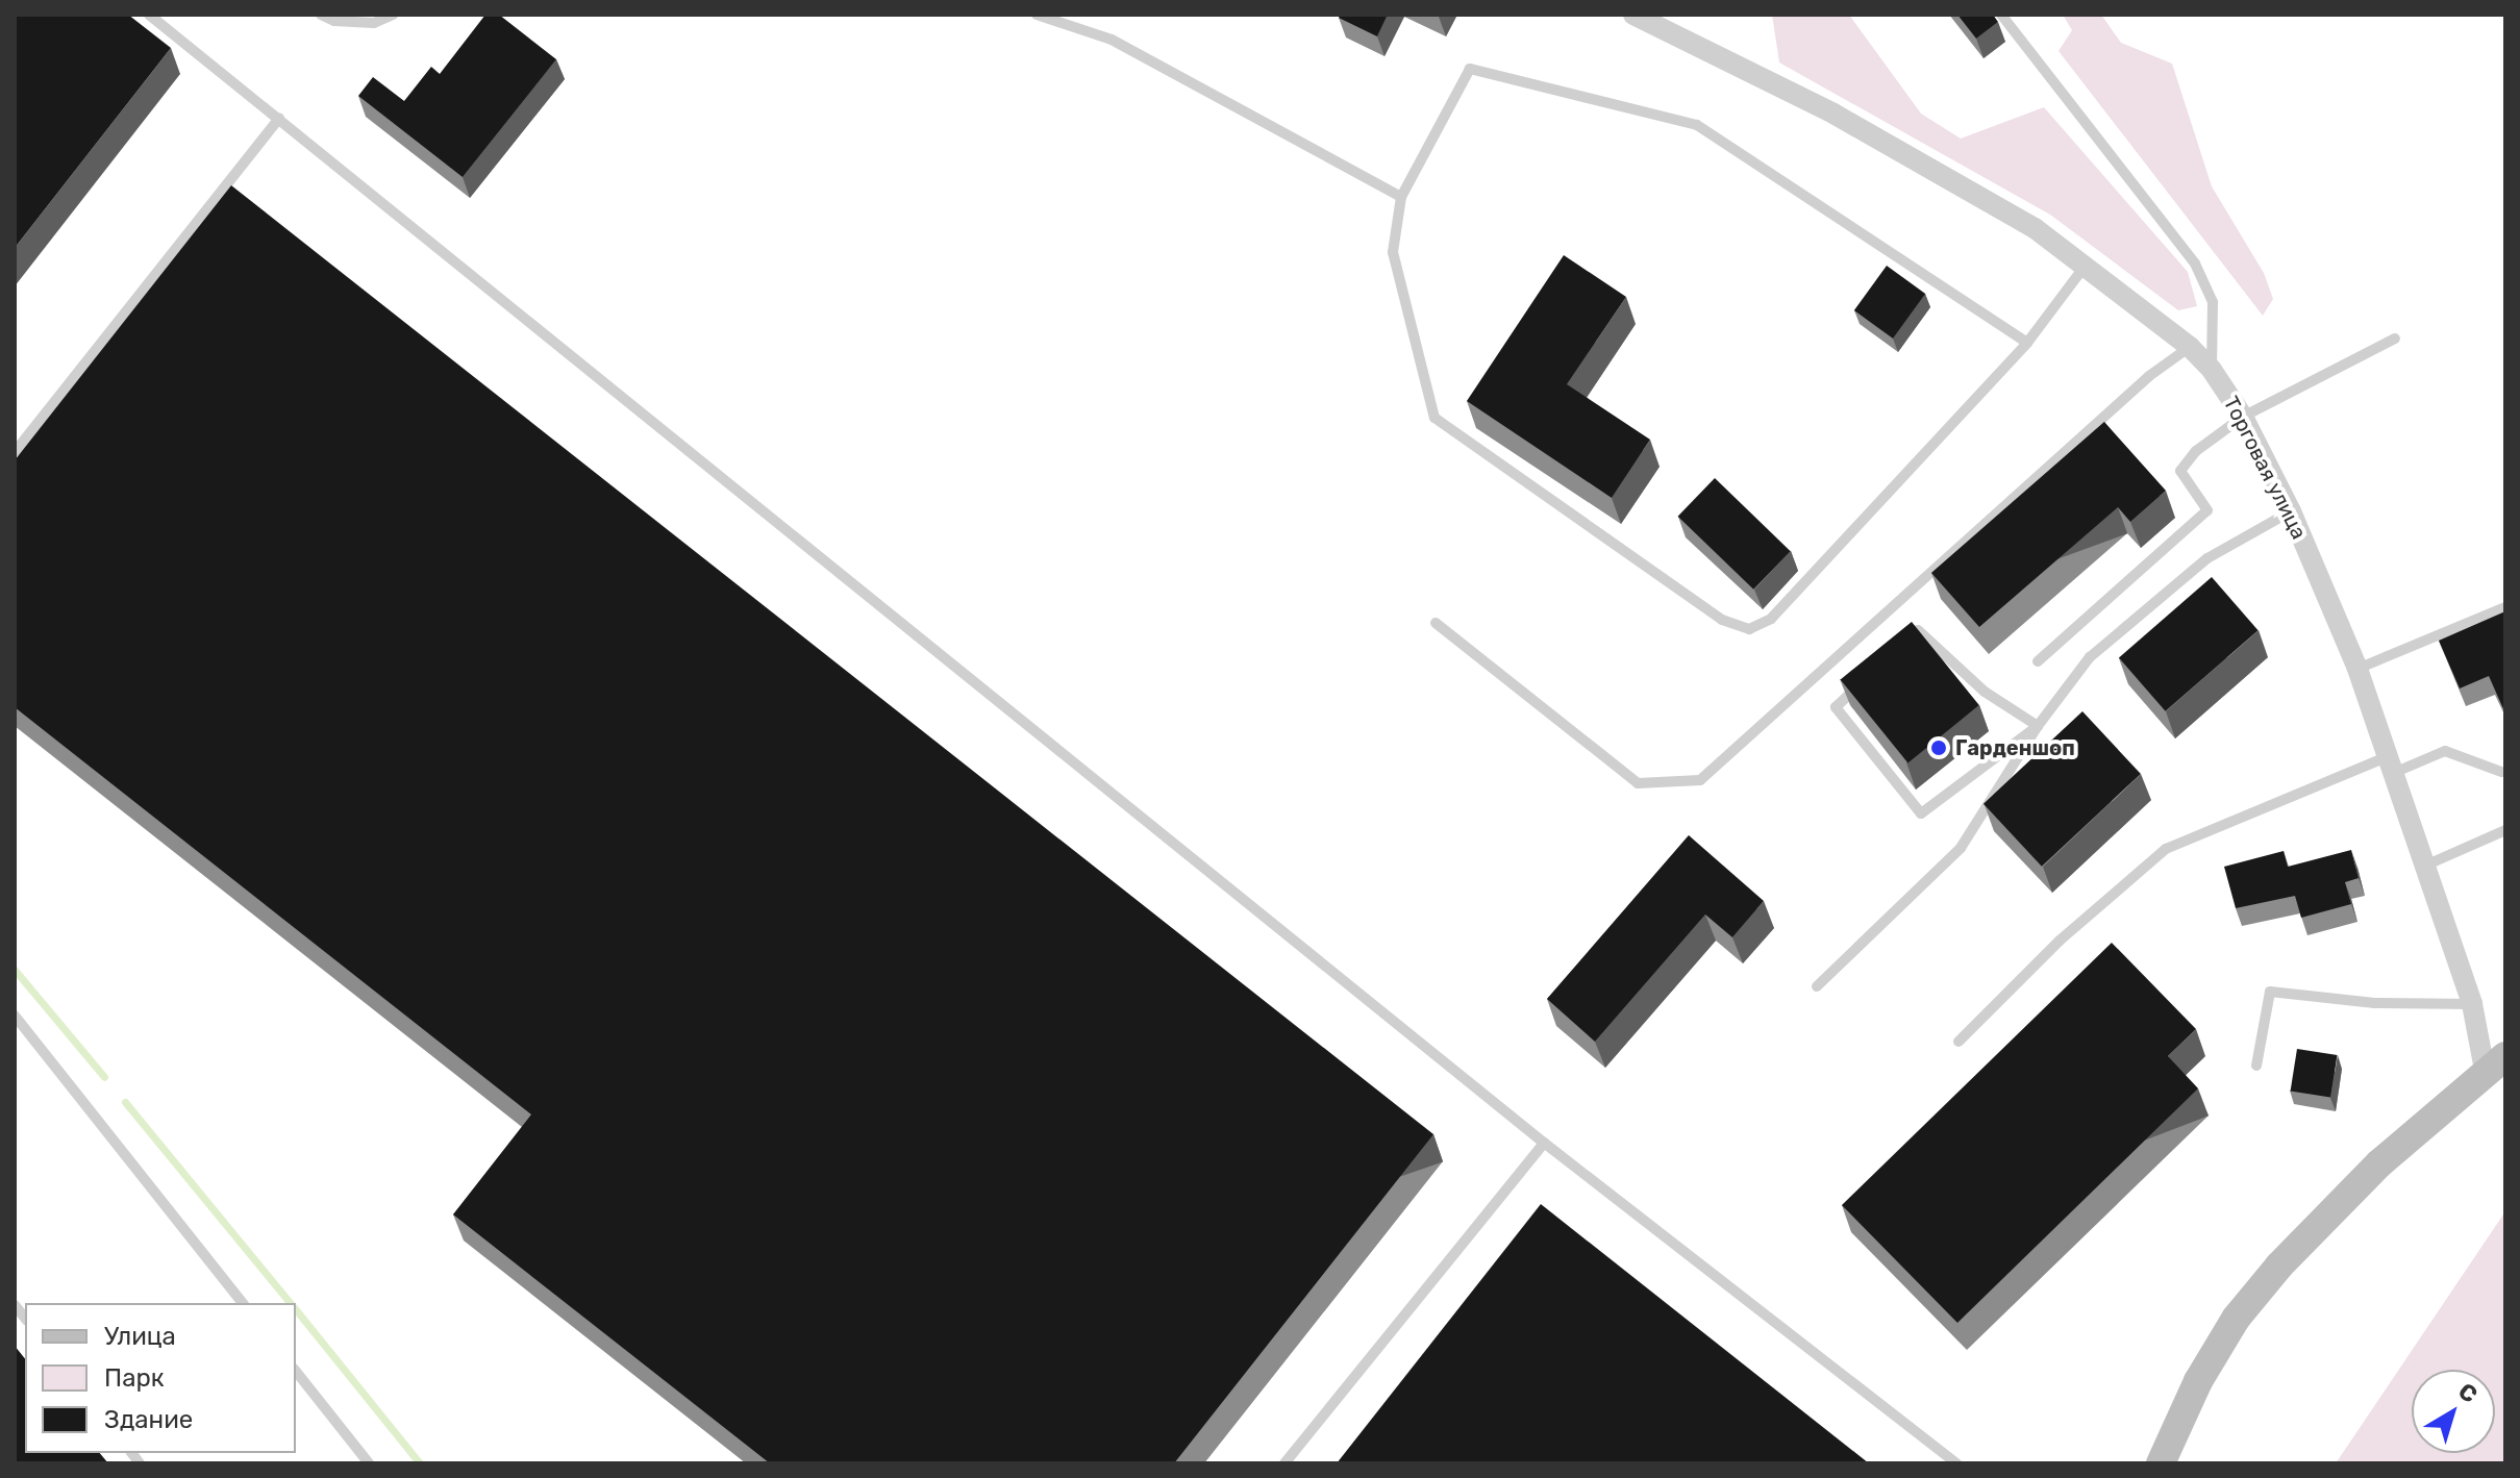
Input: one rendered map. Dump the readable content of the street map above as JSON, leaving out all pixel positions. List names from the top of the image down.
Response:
{
  "streets": {
    "street": ["Торговая улица"]
  },
  "places": ["Гарденшоп"],
  "legend": ["Улица", "Парк", "Здание"],
  "north": "top right"
}
